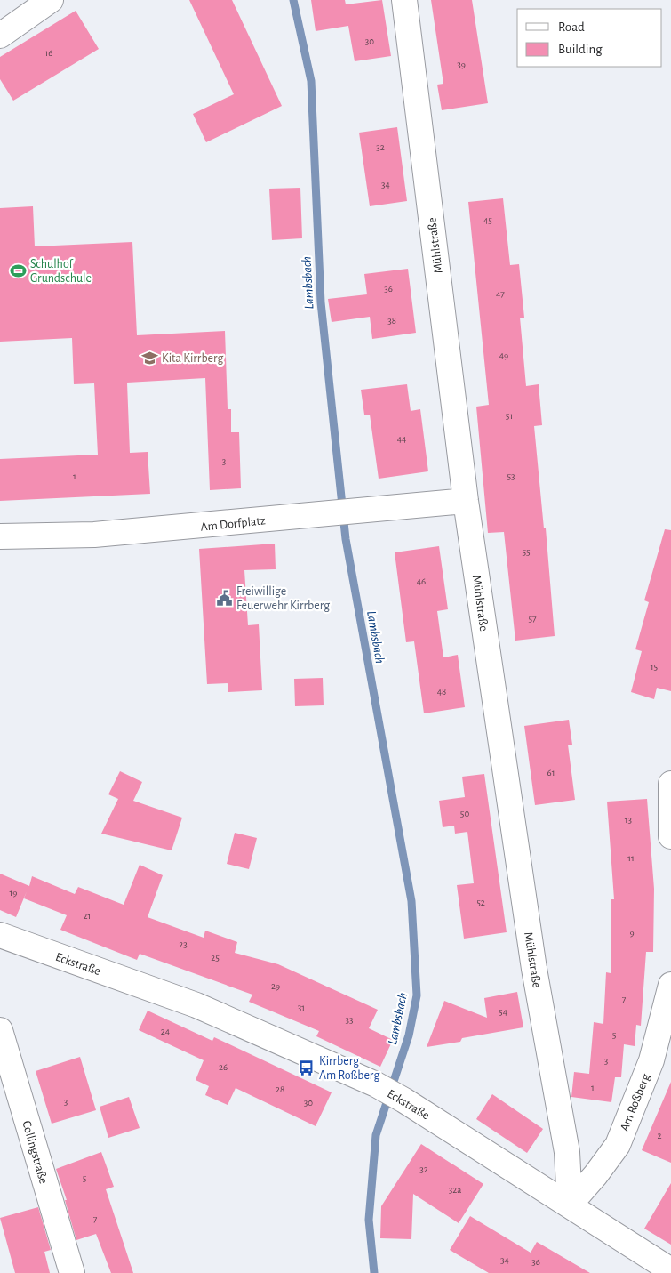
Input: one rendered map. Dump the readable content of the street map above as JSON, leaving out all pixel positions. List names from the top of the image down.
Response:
{
  "streets": {
    "street": [
      "Mühlstraße",
      "Am Dorfplatz",
      "Eckstraße",
      "Am Roßberg",
      "Collingstraße"
    ]
  },
  "crossings": [
    ["Mühlstraße", "Am Dorfplatz"],
    ["Mühlstraße", "Eckstraße"],
    ["Mühlstraße", "Am Roßberg"],
    ["Eckstraße", "Am Roßberg"]
  ],
  "water": ["Lambsbach"],
  "places": {
    "sports": ["Schulhof Grundschule"],
    "school or university": ["Kita Kirrberg"],
    "public building": ["Freiwillige Feuerwehr Kirrberg"],
    "bus stop": ["Kirrberg Am Roßberg"]
  },
  "house_numbers": [
    "30",
    "16",
    "39",
    "32",
    "34",
    "45",
    "36",
    "47",
    "38",
    "49",
    "51",
    "44",
    "3",
    "1",
    "53",
    "55",
    "46",
    "57",
    "15",
    "48",
    "61",
    "50",
    "13",
    "11",
    "19",
    "52",
    "21",
    "9",
    "23",
    "25",
    "29",
    "7",
    "31",
    "54",
    "33",
    "24",
    "5",
    "3",
    "26",
    "1",
    "28",
    "3",
    "30",
    "2",
    "32",
    "5",
    "32a",
    "7",
    "34",
    "36"
  ],
  "legend": ["Road", "Building"]
}
